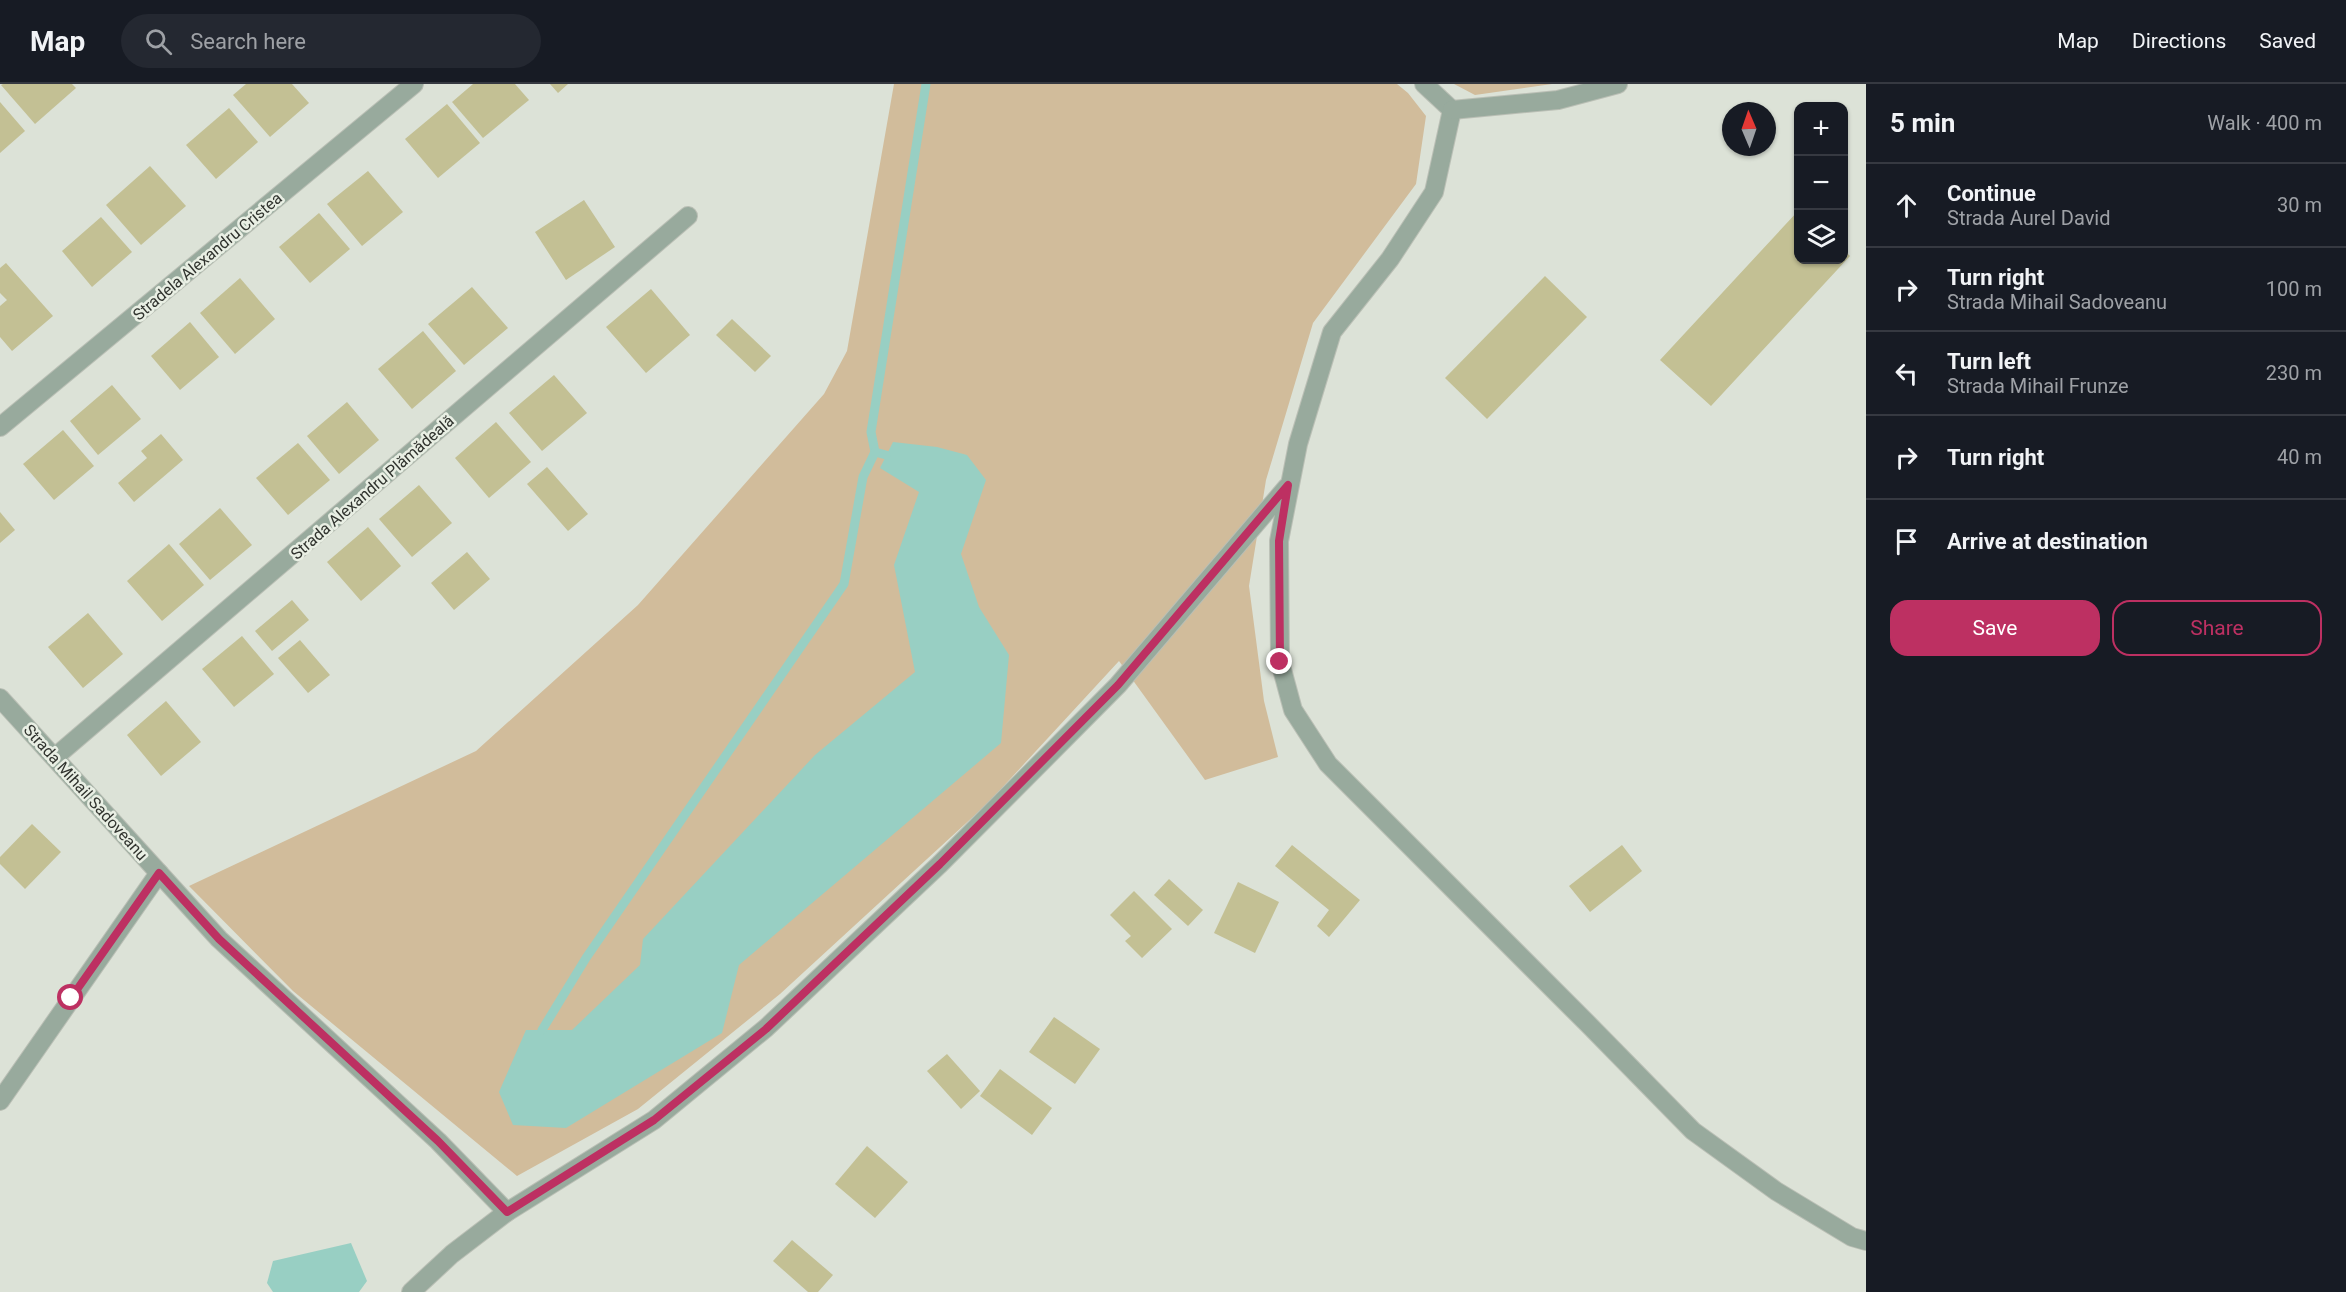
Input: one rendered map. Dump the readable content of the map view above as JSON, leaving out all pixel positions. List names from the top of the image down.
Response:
{
  "streets": {
    "street": ["Stradela Alexandru Cristea", "Strada Alexandru Plămădeală", "Strada Mihail Sadoveanu"]
  },
  "crossings": [
    ["Strada Alexandru Plămădeală", "Strada Mihail Sadoveanu"]
  ],
  "north": "top",
  "page": {
    "header": "Map",
    "search": "Search here",
    "nav": ["Map", "Directions", "Saved"],
    "heading": ["5 min", "Walk · 400 m"],
    "map_buttons": ["+", "−"],
    "list": [
      ["Continue", "Strada Aurel David", "30 m"],
      ["Turn right", "Strada Mihail Sadoveanu", "100 m"],
      ["Turn left", "Strada Mihail Frunze", "230 m"],
      ["Turn right", "40 m"],
      "Arrive at destination"
    ],
    "buttons": ["Save", "Share"]
  }
}
